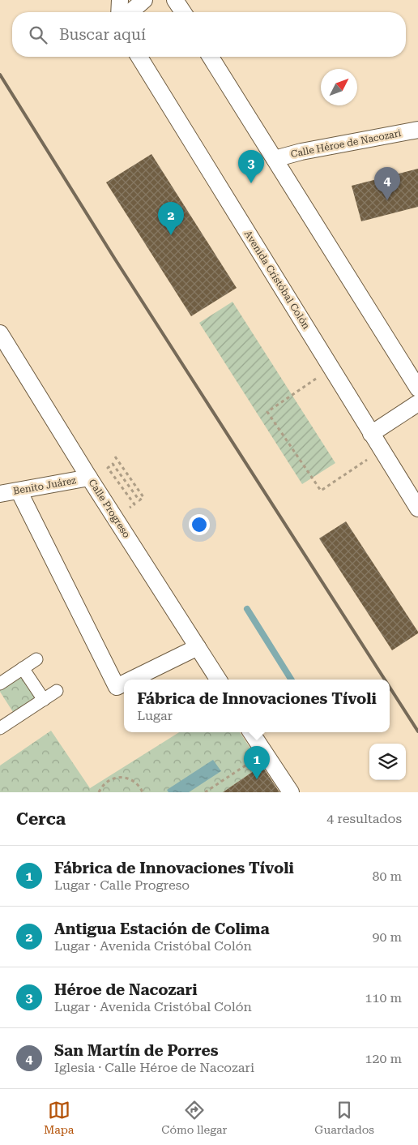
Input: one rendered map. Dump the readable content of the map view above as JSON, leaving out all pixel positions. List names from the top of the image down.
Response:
{
  "streets": {
    "street": [
      "Calle Héroe de Nacozari",
      "Avenida Cristóbal Colón",
      "Benito Juárez",
      "Calle Progreso"
    ]
  },
  "crossings": [
    ["Benito Juárez", "Calle Progreso"]
  ],
  "north": "top right",
  "page": {
    "search": "Buscar aquí",
    "pins": [
      "3",
      "4",
      "2",
      "1"
    ],
    "popup": ["Fábrica de Innovaciones Tívoli", "Lugar"],
    "heading": ["Cerca", "4 resultados"],
    "list": [
      {
        "mark": "1",
        "name": "Fábrica de Innovaciones Tívoli",
        "note": "Lugar · Calle Progreso",
        "value": "80 m"
      },
      {
        "mark": "2",
        "name": "Antigua Estación de Colima",
        "note": "Lugar · Avenida Cristóbal Colón",
        "value": "90 m"
      },
      {
        "mark": "3",
        "name": "Héroe de Nacozari",
        "note": "Lugar · Avenida Cristóbal Colón",
        "value": "110 m"
      },
      {
        "mark": "4",
        "name": "San Martín de Porres",
        "note": "Iglesia · Calle Héroe de Nacozari",
        "value": "120 m"
      }
    ],
    "nav": ["Mapa", "Cómo llegar", "Guardados"]
  }
}
